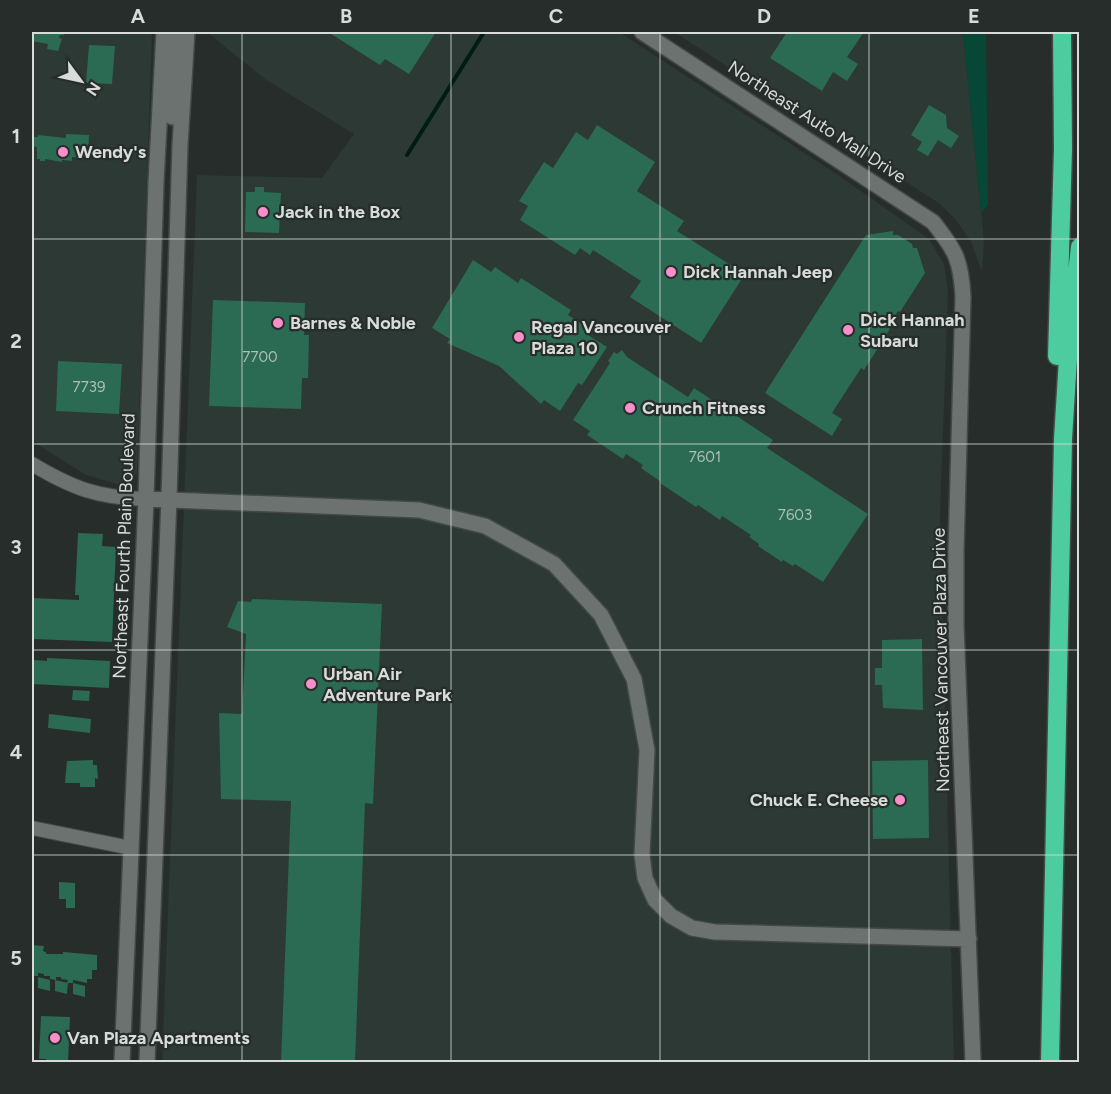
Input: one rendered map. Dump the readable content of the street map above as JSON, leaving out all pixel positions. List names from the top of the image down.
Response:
{
  "streets": {
    "street": ["Northeast Auto Mall Drive", "Northeast Fourth Plain Boulevard", "Northeast Vancouver Plaza Drive"]
  },
  "crossings": [
    ["Northeast Auto Mall Drive", "Northeast Vancouver Plaza Drive"]
  ],
  "places": [
    "Wendy's",
    "Jack in the Box",
    "Dick Hannah Jeep",
    "Barnes & Noble",
    "Dick Hannah Subaru",
    "Regal Vancouver Plaza 10",
    "Crunch Fitness",
    "Urban Air Adventure Park",
    "Chuck E. Cheese",
    "Van Plaza Apartments"
  ],
  "house_numbers": [
    "7700",
    "7739",
    "7601",
    "7603"
  ],
  "north": "bottom right",
  "grid": {
    "columns": [
      "A",
      "B",
      "C",
      "D",
      "E"
    ],
    "rows": [
      "1",
      "2",
      "3",
      "4",
      "5"
    ]
  }
}
